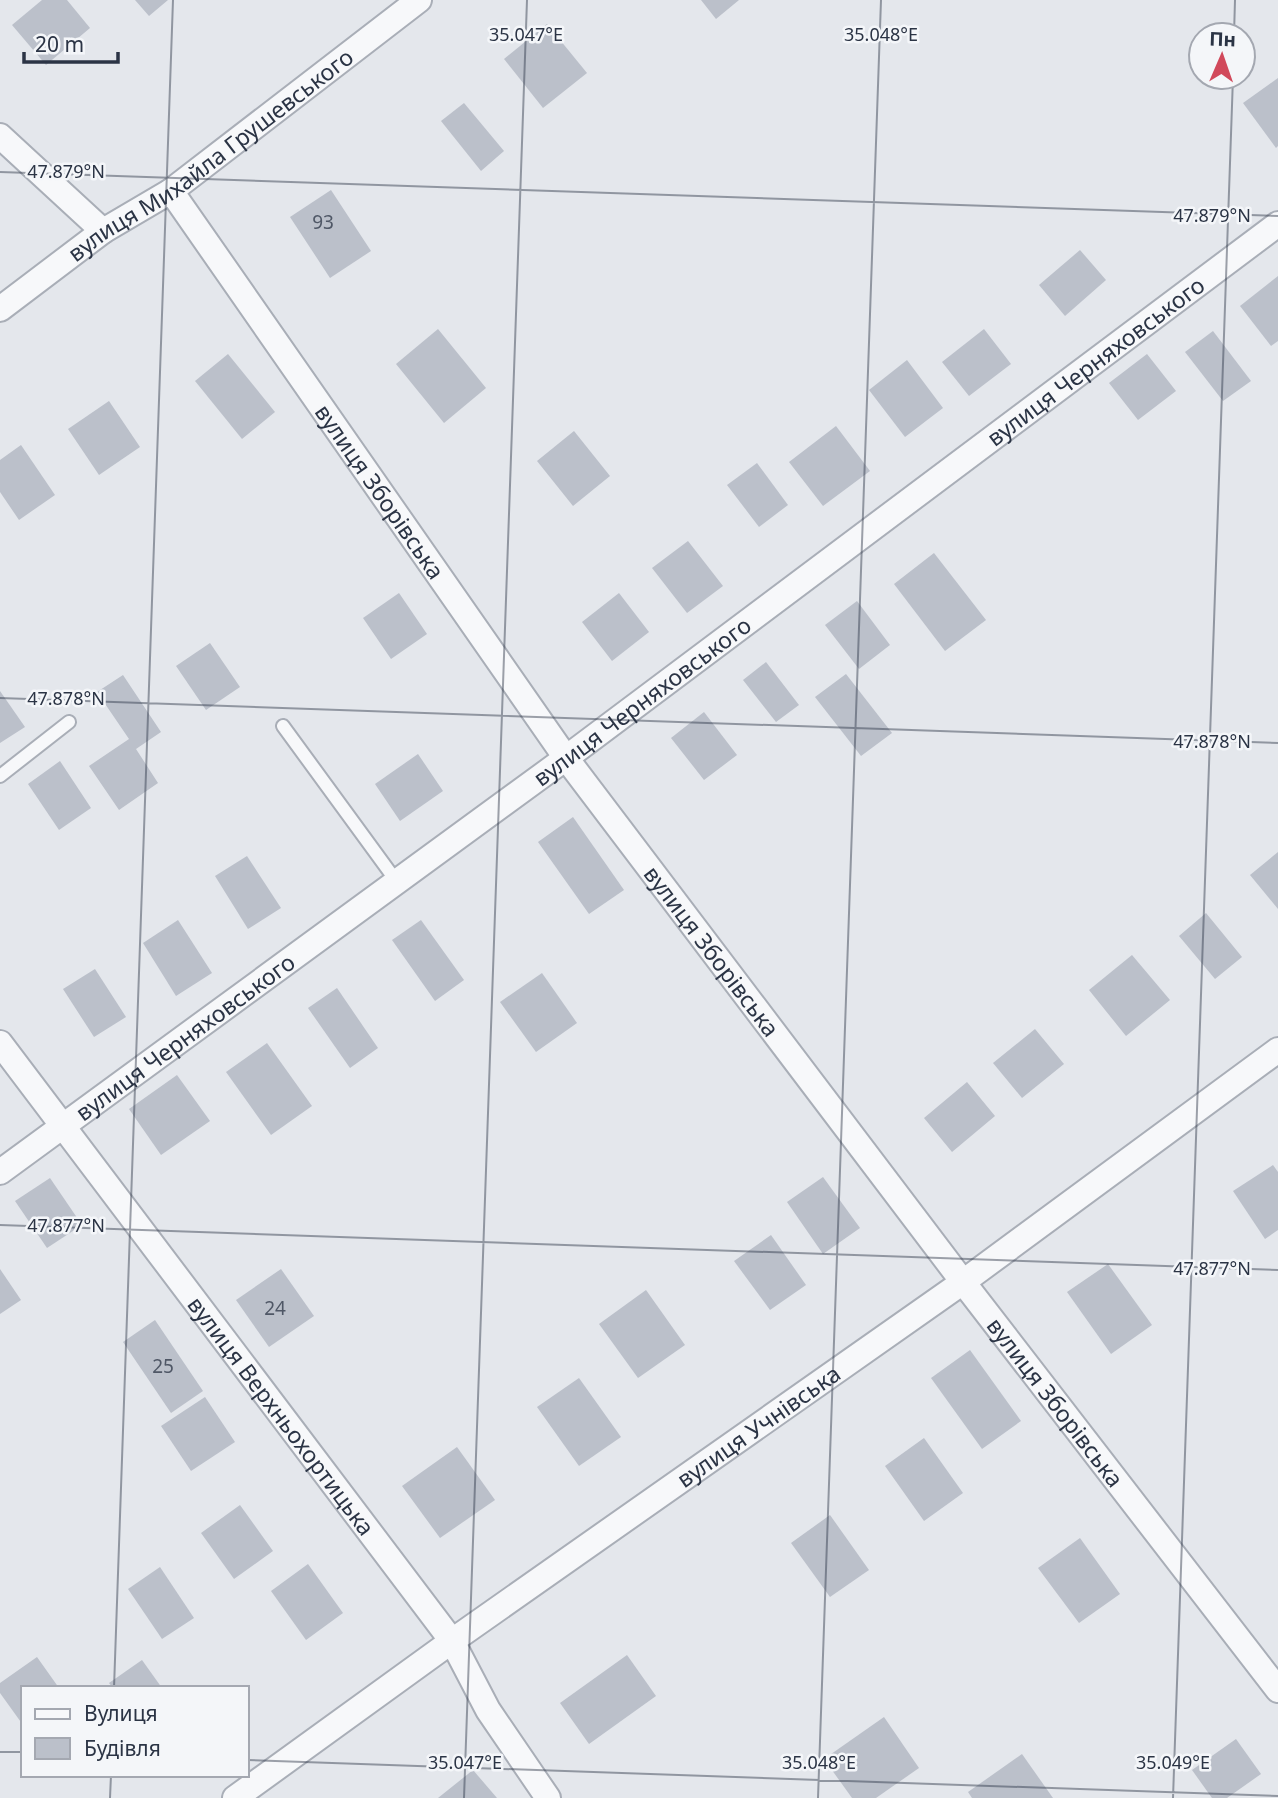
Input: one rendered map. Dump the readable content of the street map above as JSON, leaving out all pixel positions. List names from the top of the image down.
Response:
{
  "streets": {
    "street": [
      "вулиця Михайла Грушевського",
      "вулиця Черняховського",
      "вулиця Зборівська",
      "вулиця Верхньохортицька",
      "вулиця Учнівська"
    ]
  },
  "crossings": [
    ["вулиця Михайла Грушевського", "вулиця Зборівська"],
    ["вулиця Черняховського", "вулиця Зборівська"],
    ["вулиця Черняховського", "вулиця Верхньохортицька"],
    ["вулиця Зборівська", "вулиця Учнівська"],
    ["вулиця Верхньохортицька", "вулиця Учнівська"]
  ],
  "house_numbers": ["93", "24", "25"],
  "legend": ["Вулиця", "Будівля"],
  "scale_bar": "20 m",
  "north": "top",
  "coordinates": [
    "35.047°E",
    "35.048°E",
    "47.879°N",
    "47.878°N",
    "47.877°N",
    "35.049°E"
  ]
}
